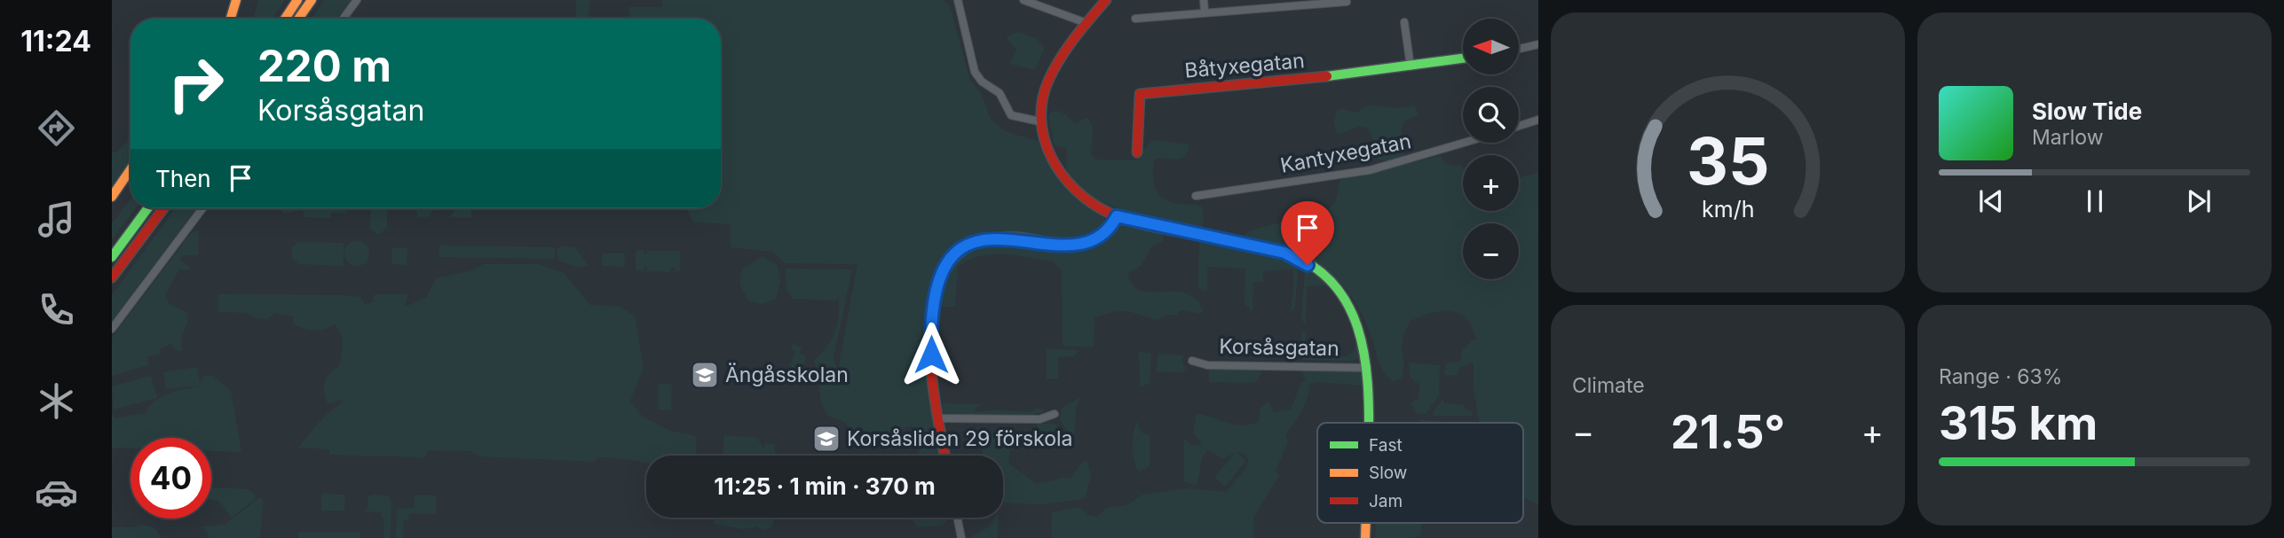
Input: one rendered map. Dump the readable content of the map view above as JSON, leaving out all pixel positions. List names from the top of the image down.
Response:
{
  "streets": {
    "main road": ["Båtyxegatan", "Korsåsgatan"],
    "street": ["Kantyxegatan"]
  },
  "places": {
    "school or university": ["Ängåsskolan", "Korsåsliden 29 förskola"]
  },
  "legend": ["Fast", "Slow", "Jam"],
  "north": "left",
  "page": {
    "tabs": "11:24",
    "map_buttons": ["+", "−"],
    "turn": ["220 m", "Korsåsgatan"],
    "song": ["Slow Tide", "Marlow"],
    "then": "Then",
    "tile": [
      "Climate",
      ["Range · 63%", "315 km"]
    ],
    "heat": ["−", "21.5°", "+"],
    "limit": "40",
    "trip": "11:25 · 1 min · 370 m",
    "gauge": ["35", "km/h"]
  }
}
